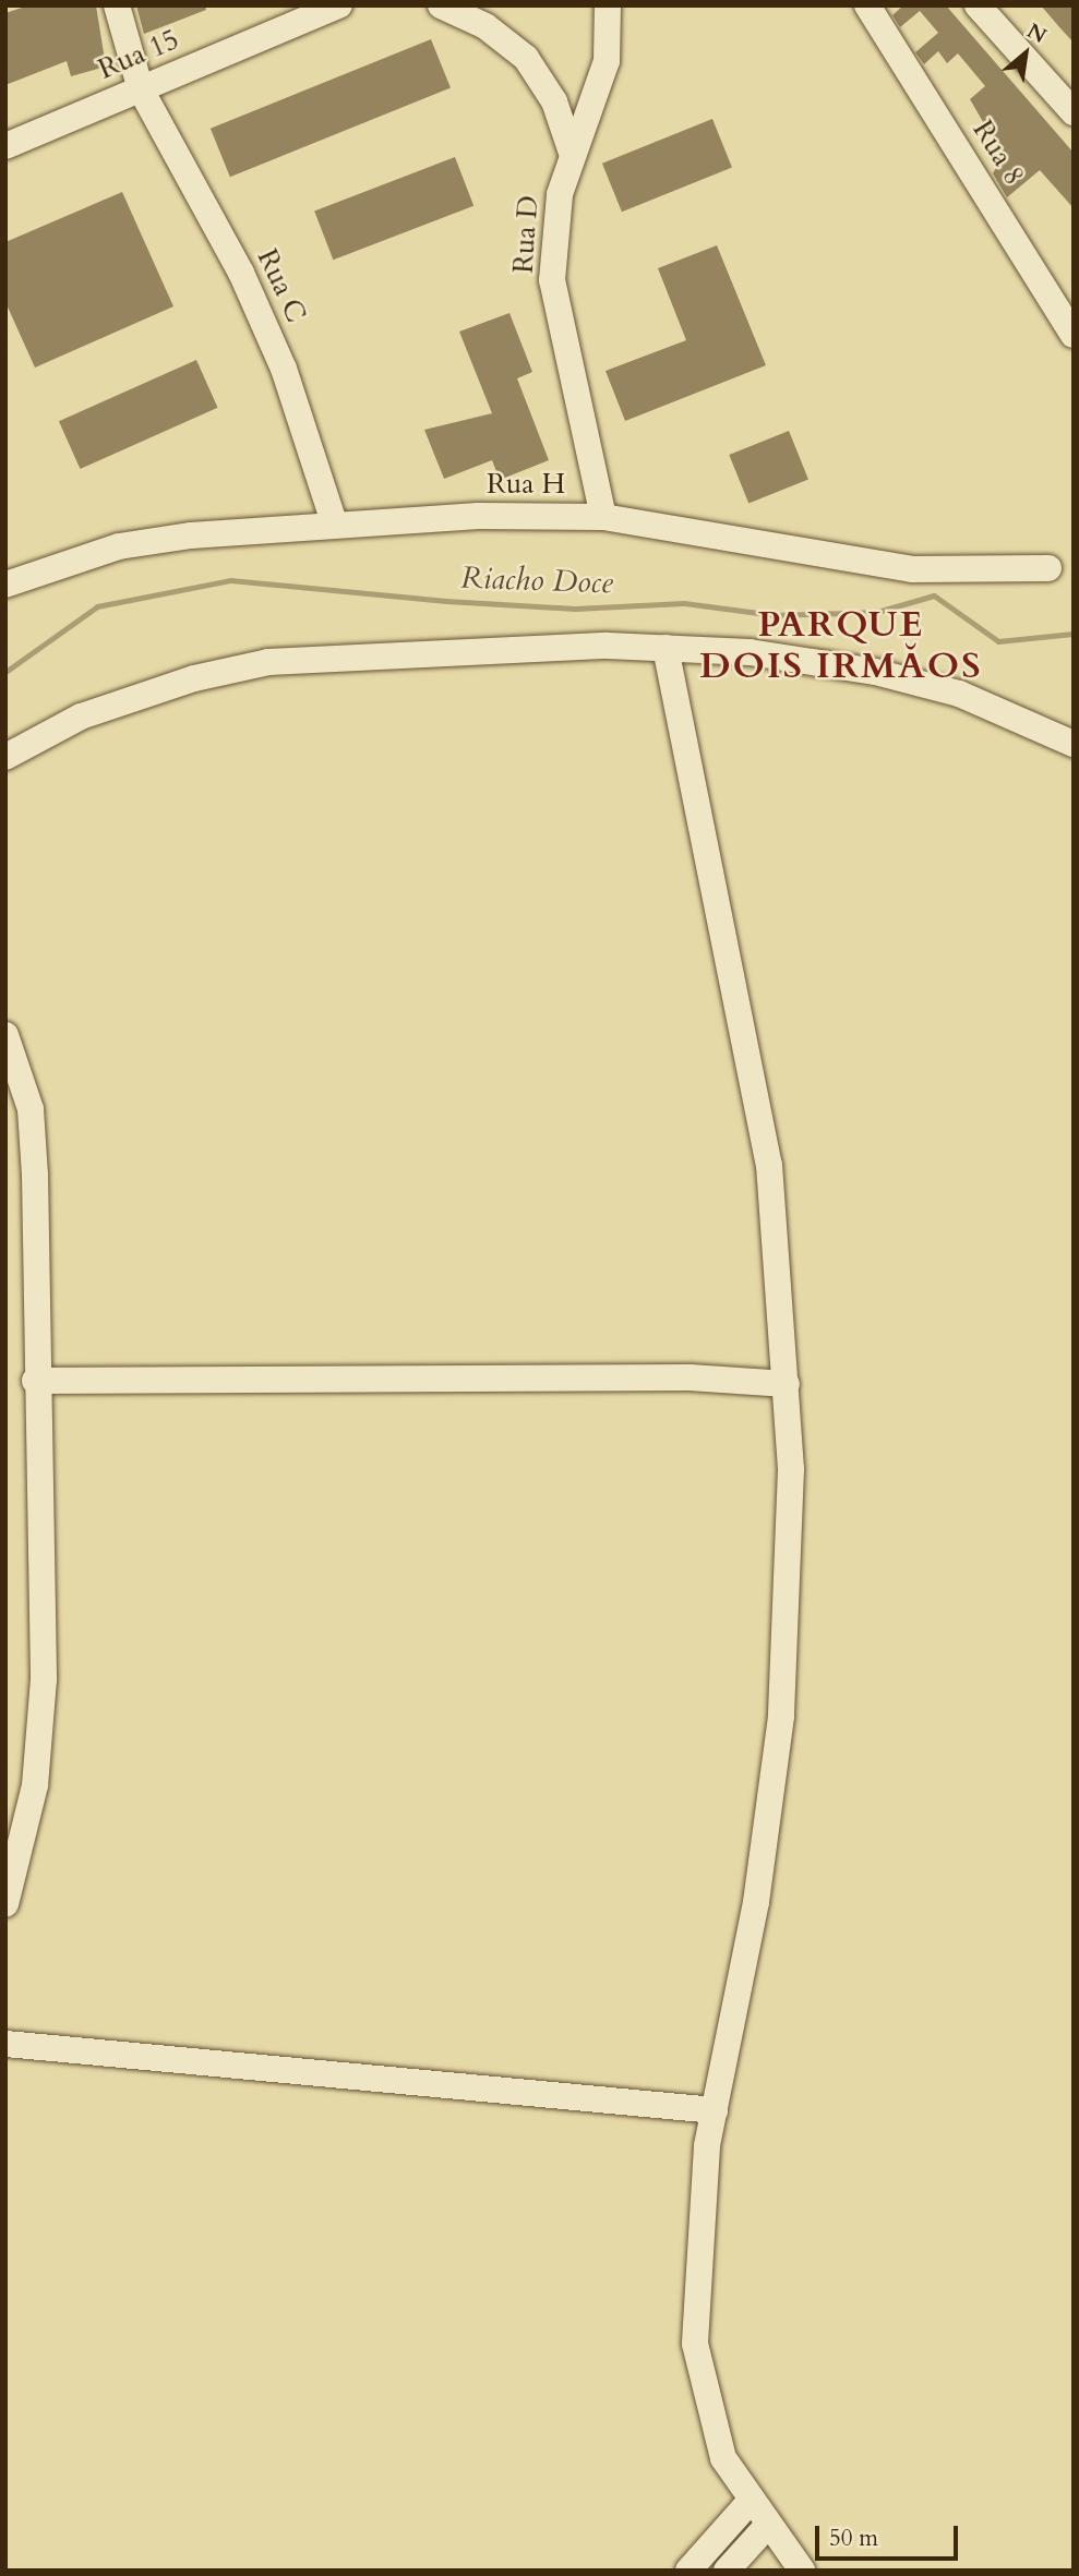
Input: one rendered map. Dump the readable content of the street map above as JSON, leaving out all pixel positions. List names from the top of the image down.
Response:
{
  "streets": {
    "street": [
      "Rua 15",
      "Rua 8",
      "Rua D",
      "Rua C",
      "Rua H"
    ]
  },
  "crossings": [
    ["Rua 15", "Rua C"],
    ["Rua D", "Rua H"],
    ["Rua C", "Rua H"]
  ],
  "districts": ["PARQUE DOIS IRMĂOS"],
  "water": ["Riacho Doce"],
  "scale_bar": "50 m",
  "north": "top right"
}
